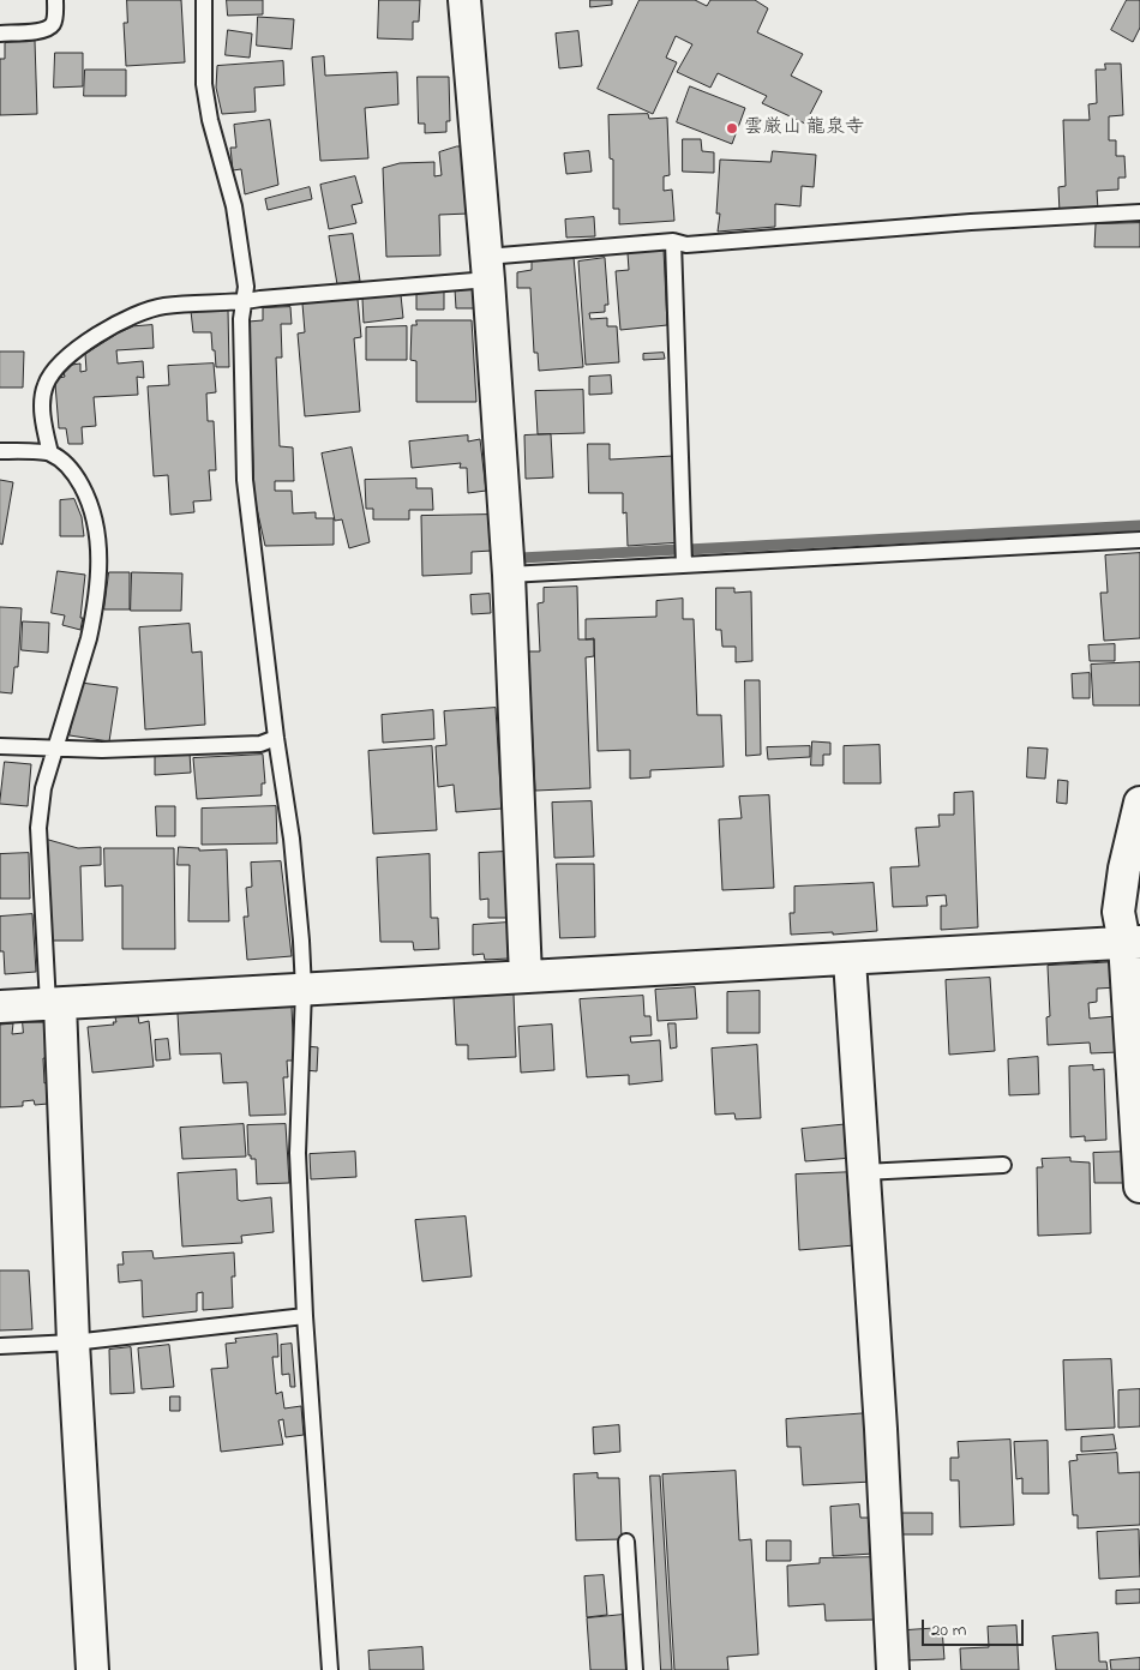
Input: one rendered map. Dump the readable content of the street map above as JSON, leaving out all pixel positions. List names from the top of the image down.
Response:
{
  "places": ["雲厳山 龍泉寺"],
  "scale_bar": "20 m"
}
